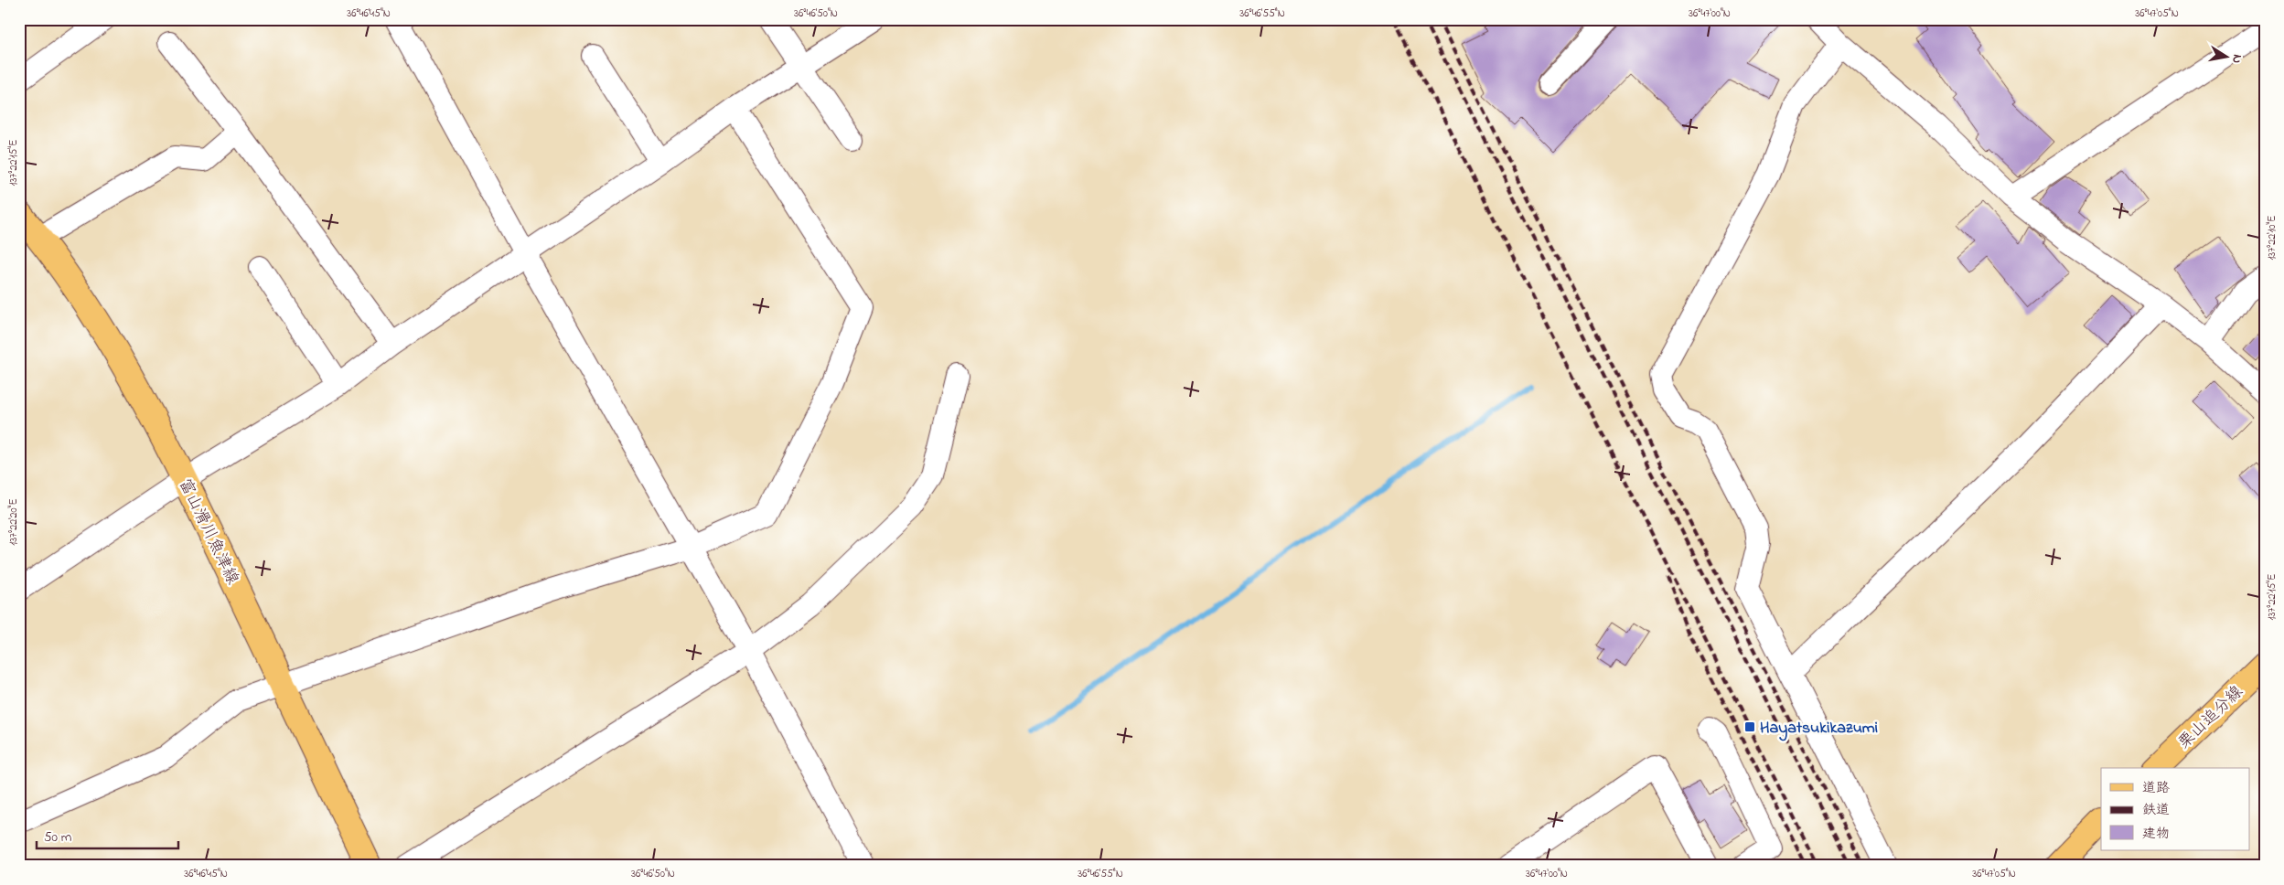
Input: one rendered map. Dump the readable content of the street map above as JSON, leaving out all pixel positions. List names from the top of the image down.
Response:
{
  "streets": {
    "main road": ["富山滑川魚津線", "栗山追分線"]
  },
  "places": {
    "transit": ["Hayatsukikazumi"]
  },
  "legend": ["道路", "鉄道", "建物"],
  "scale_bar": "50 m",
  "north": "right",
  "coordinates": [
    "36°46'45\"N",
    "36°46'50\"N",
    "36°46'55\"N",
    "36°47'00\"N",
    "36°47'05\"N",
    "137°22'15\"E",
    "137°22'10\"E",
    "137°22'20\"E"
  ]
}
